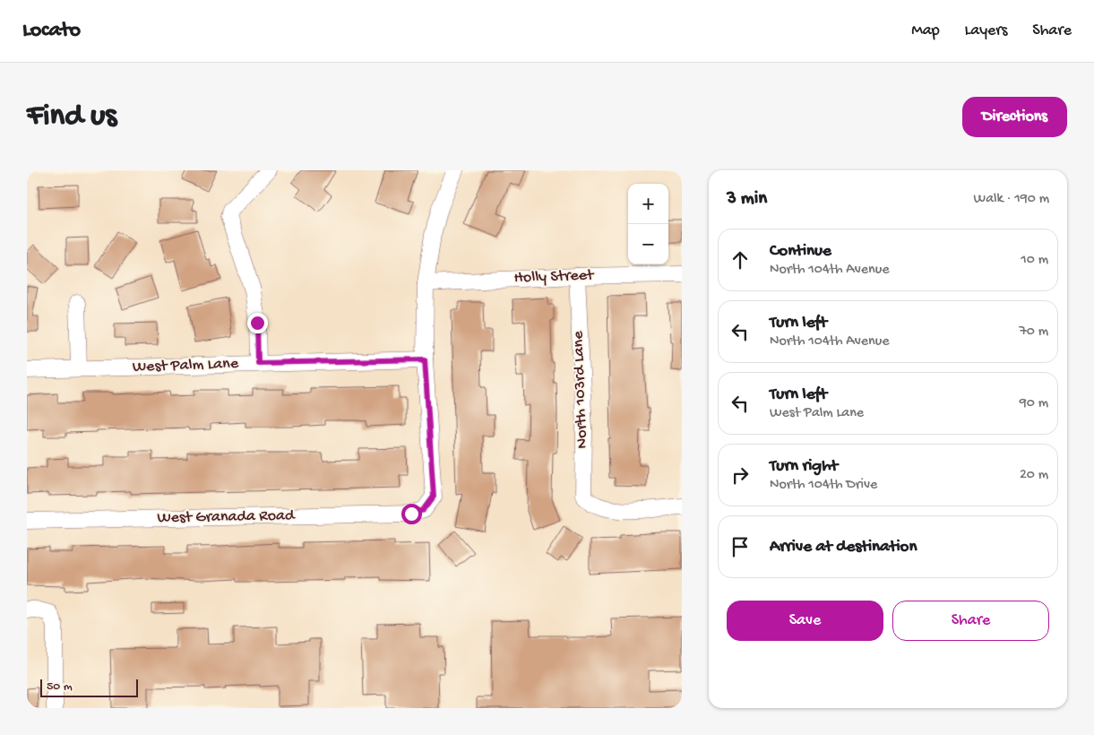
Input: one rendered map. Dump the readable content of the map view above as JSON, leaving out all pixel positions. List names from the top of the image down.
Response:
{
  "streets": {
    "street": [
      "Holly Street",
      "West Palm Lane",
      "North 103rd Lane",
      "West Granada Road"
    ]
  },
  "crossings": [
    ["Holly Street", "North 103rd Lane"],
    ["West Palm Lane", "West Granada Road"]
  ],
  "scale_bar": "50 m",
  "page": {
    "header": "Locato",
    "nav": ["Map", "Layers", "Share"],
    "buttons": [
      "Directions",
      ["Save", "Share"]
    ],
    "title": "Find us",
    "heading": ["3 min", "Walk · 190 m"],
    "map_buttons": ["+", "−"],
    "list": [
      ["Continue", "North 104th Avenue", "10 m"],
      ["Turn left", "North 104th Avenue", "70 m"],
      ["Turn left", "West Palm Lane", "90 m"],
      ["Turn right", "North 104th Drive", "20 m"],
      "Arrive at destination"
    ],
    "scale": "50 m"
  }
}
